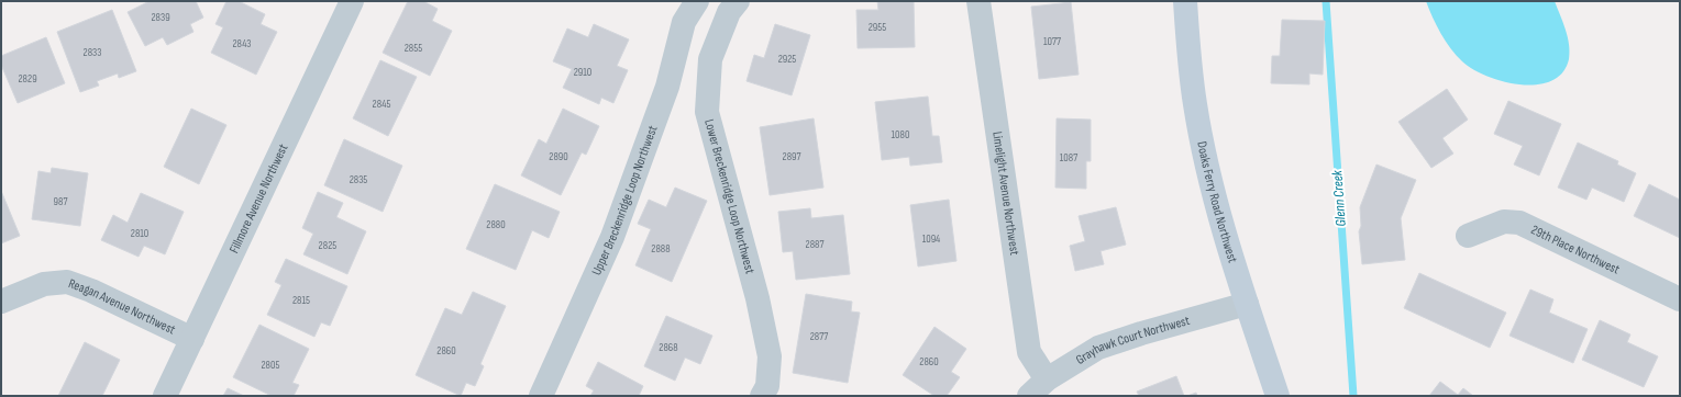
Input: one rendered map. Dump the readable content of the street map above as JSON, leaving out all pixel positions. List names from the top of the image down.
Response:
{
  "streets": {
    "main road": ["Doaks Ferry Road Northwest"],
    "street": [
      "Limelight Avenue Northwest",
      "Lower Breckenridge Loop Northwest",
      "Fillmore Avenue Northwest",
      "Upper Breckenridge Loop Northwest",
      "29th Place Northwest",
      "Reagan Avenue Northwest",
      "Grayhawk Court Northwest"
    ]
  },
  "crossings": [
    ["Limelight Avenue Northwest", "Grayhawk Court Northwest"],
    ["Fillmore Avenue Northwest", "Reagan Avenue Northwest"],
    ["Doaks Ferry Road Northwest", "Grayhawk Court Northwest"]
  ],
  "water": ["Glenn Creek"],
  "house_numbers": [
    "2839",
    "2955",
    "1077",
    "2843",
    "2855",
    "2833",
    "2925",
    "2910",
    "2829",
    "2845",
    "1080",
    "2890",
    "2897",
    "1087",
    "2835",
    "987",
    "2880",
    "2810",
    "1094",
    "2887",
    "2825",
    "2888",
    "2815",
    "2877",
    "2868",
    "2860",
    "2860",
    "2805"
  ]
}
